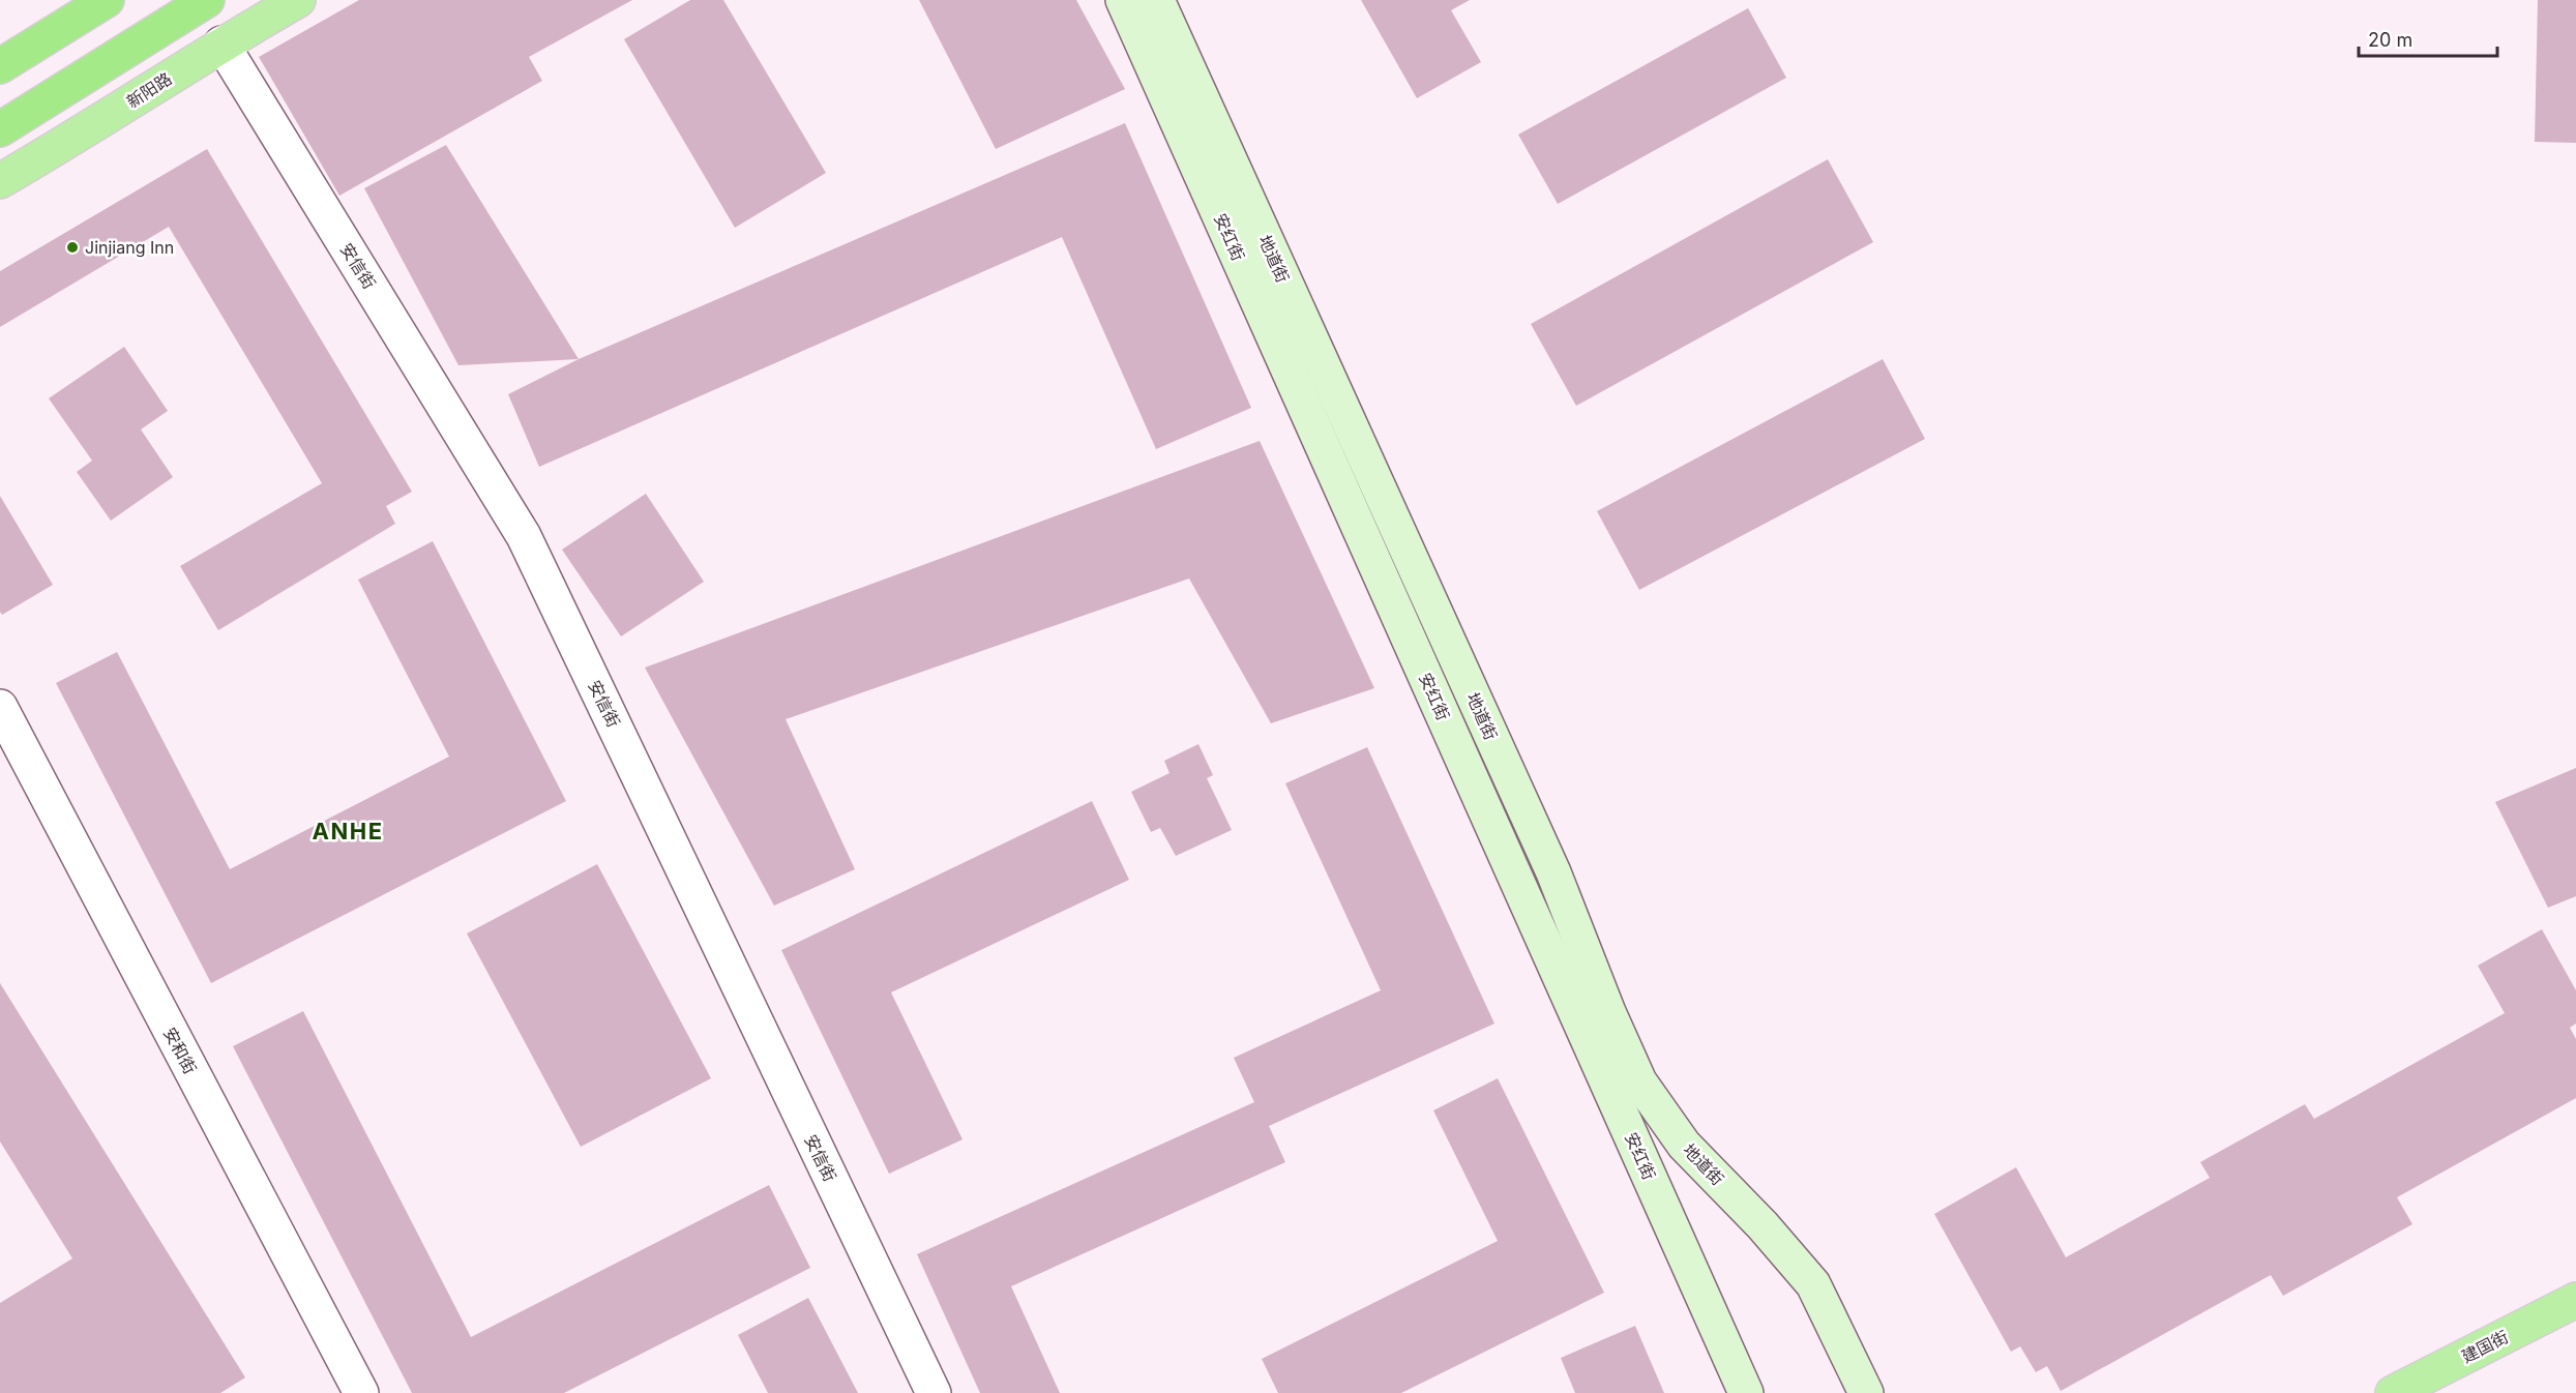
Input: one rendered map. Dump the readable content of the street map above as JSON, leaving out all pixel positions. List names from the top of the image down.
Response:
{
  "streets": {
    "main road": [
      "新阳路",
      "安红街",
      "地道街",
      "建国街"
    ],
    "street": ["安信街", "安和街"]
  },
  "crossings": [
    ["新阳路", "安信街"]
  ],
  "districts": ["ANHE"],
  "places": ["Jinjiang Inn"],
  "scale_bar": "20 m"
}
